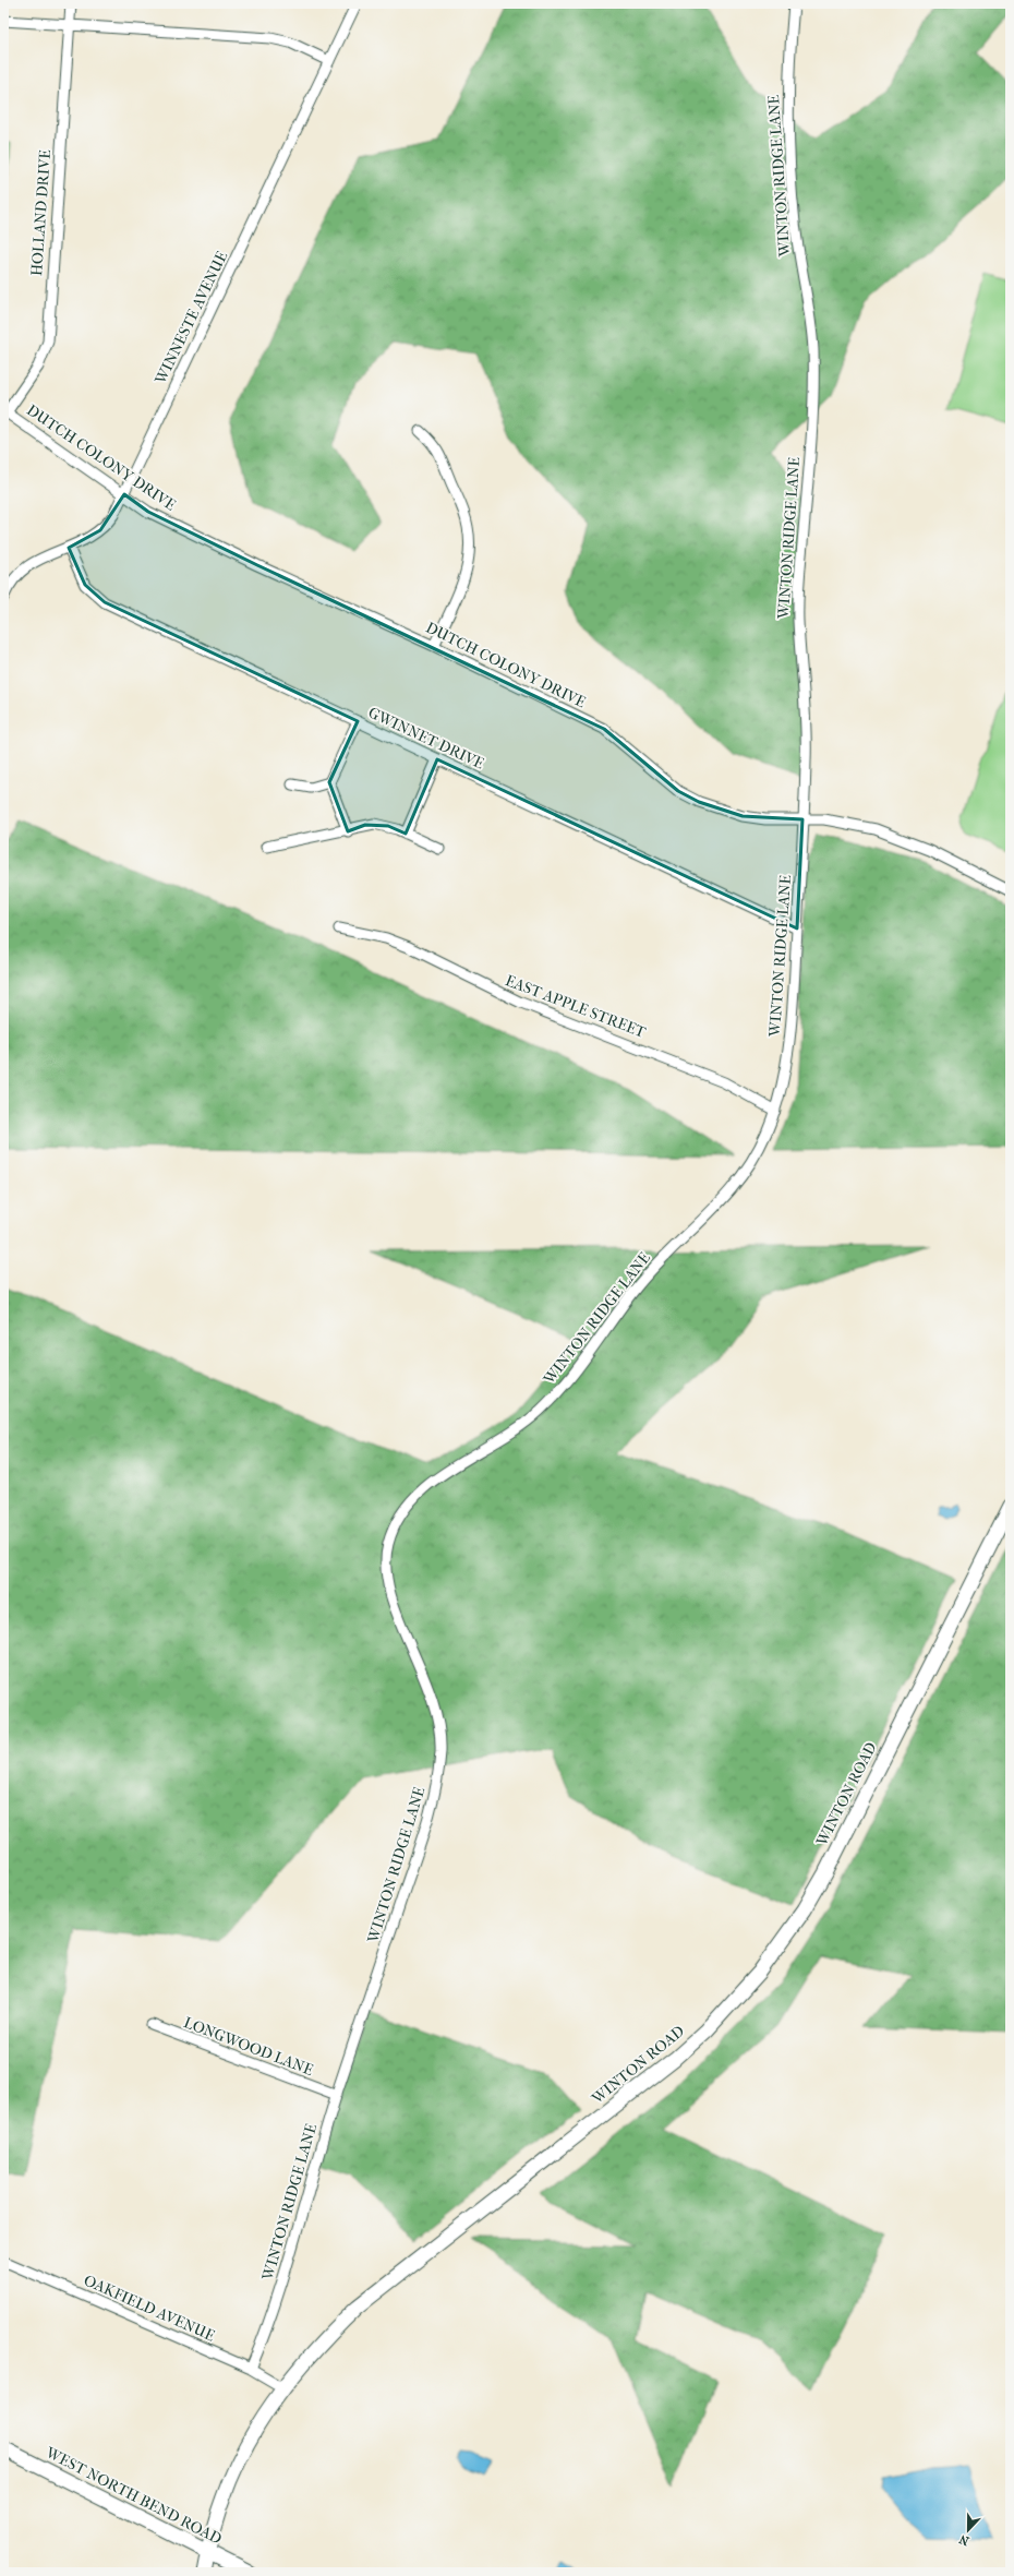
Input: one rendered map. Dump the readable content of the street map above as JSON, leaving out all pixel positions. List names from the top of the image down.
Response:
{
  "streets": {
    "main road": ["WINTON ROAD", "WEST NORTH BEND ROAD"],
    "street": [
      "WINTON RIDGE LANE",
      "HOLLAND DRIVE",
      "WINNESTE AVENUE",
      "DUTCH COLONY DRIVE",
      "GWINNET DRIVE",
      "EAST APPLE STREET",
      "LONGWOOD LANE",
      "OAKFIELD AVENUE"
    ]
  },
  "crossings": [
    ["WINTON RIDGE LANE", "DUTCH COLONY DRIVE"],
    ["WINTON RIDGE LANE", "GWINNET DRIVE"],
    ["WINTON RIDGE LANE", "EAST APPLE STREET"],
    ["WINTON RIDGE LANE", "LONGWOOD LANE"],
    ["WINTON RIDGE LANE", "OAKFIELD AVENUE"],
    ["HOLLAND DRIVE", "DUTCH COLONY DRIVE"],
    ["WINNESTE AVENUE", "DUTCH COLONY DRIVE"],
    ["WINNESTE AVENUE", "GWINNET DRIVE"],
    ["WINTON ROAD", "OAKFIELD AVENUE"],
    ["WINTON ROAD", "WEST NORTH BEND ROAD"]
  ],
  "north": "bottom"
}
